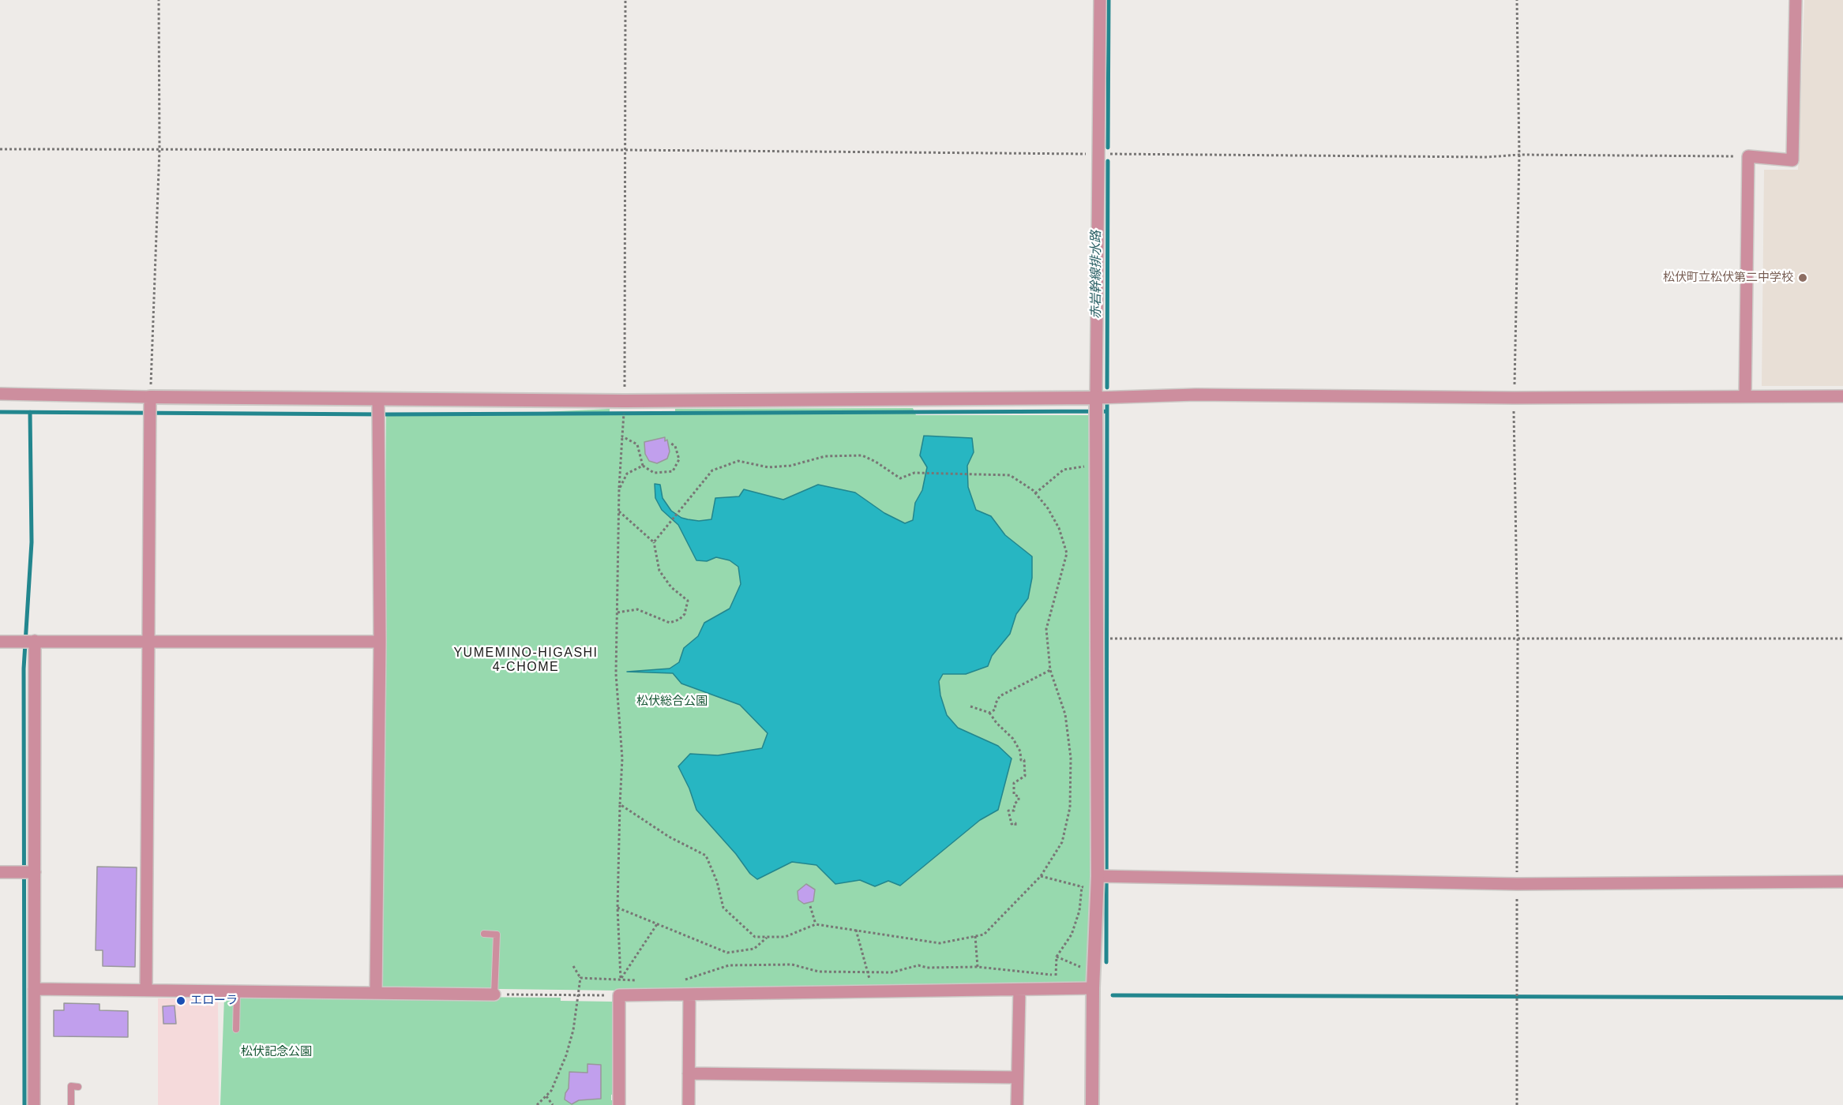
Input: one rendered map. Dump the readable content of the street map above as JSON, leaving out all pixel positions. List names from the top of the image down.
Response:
{
  "districts": ["YUMEMINO-HIGASHI 4-CHOME"],
  "water": ["赤岩幹線排水路"],
  "parks": ["松伏総合公園", "松伏記念公園"],
  "places": ["松伏町立松伏第二中学校", "エローラ"]
}
